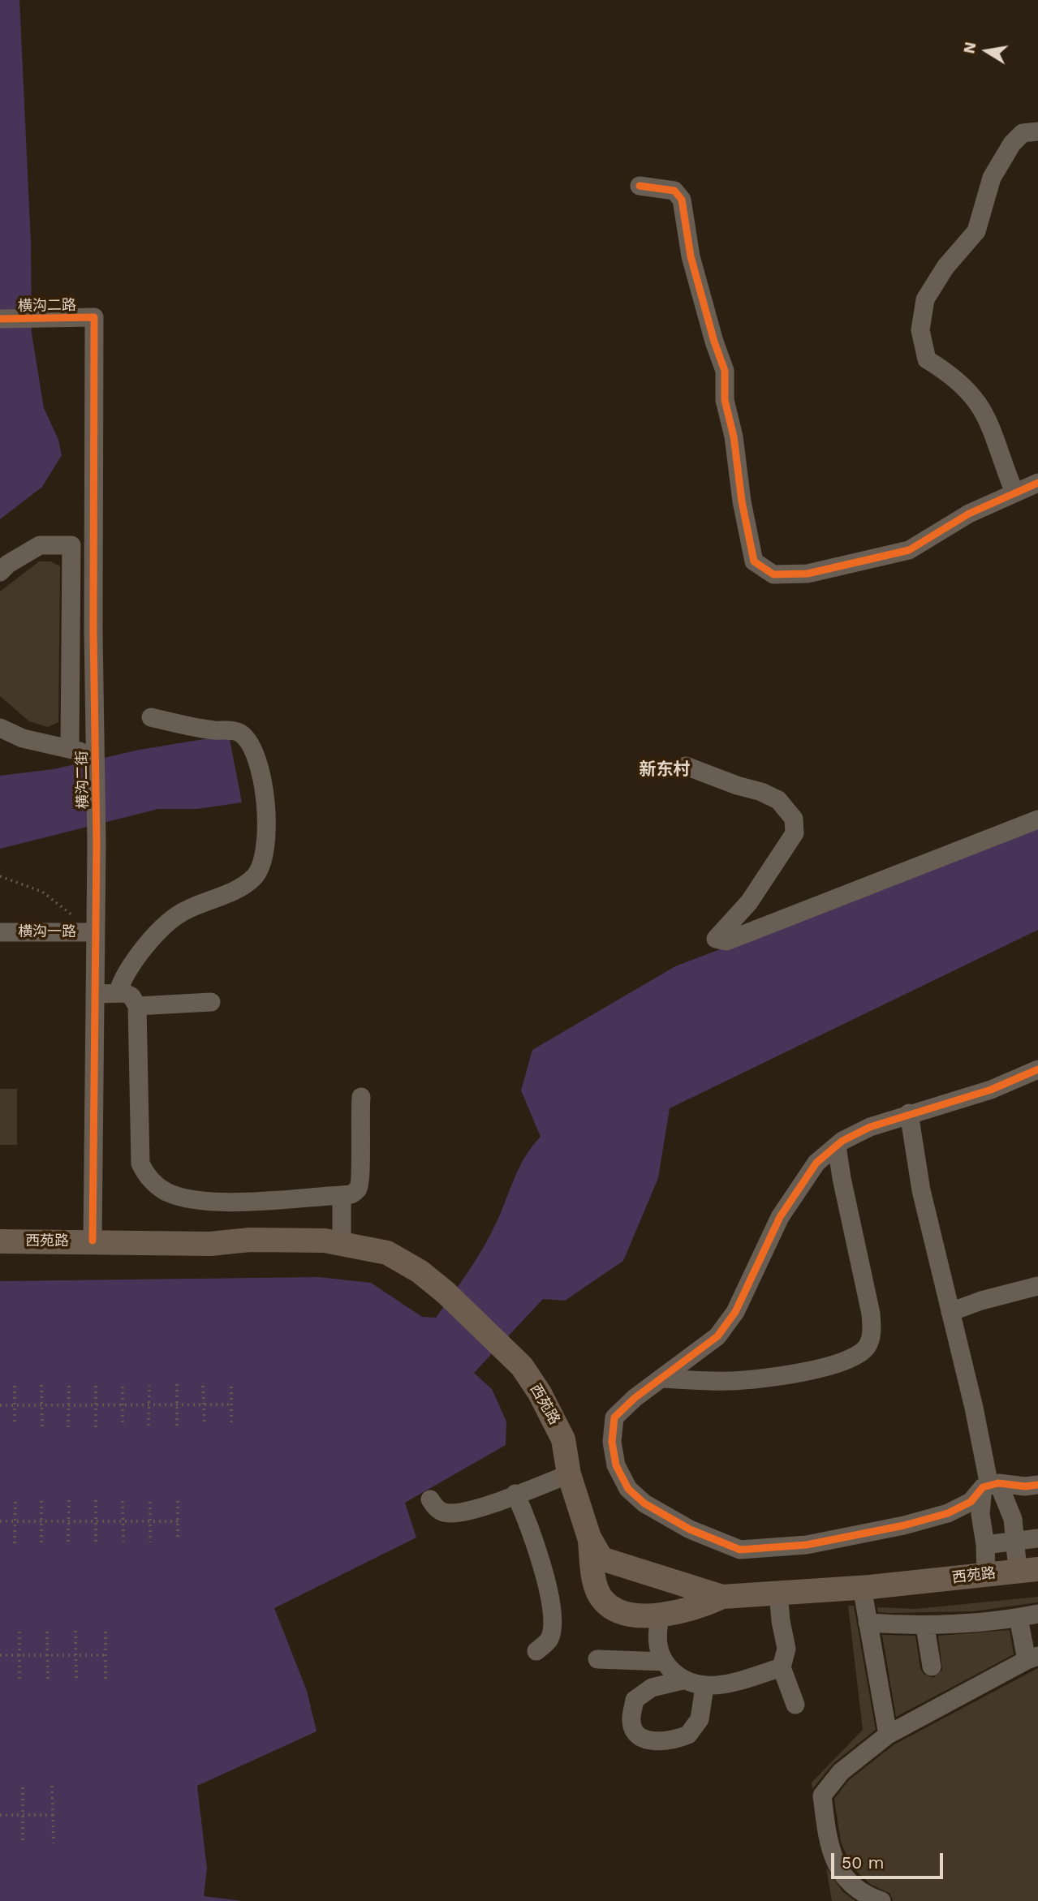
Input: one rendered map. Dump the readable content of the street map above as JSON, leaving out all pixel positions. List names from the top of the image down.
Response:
{
  "streets": {
    "main road": ["西苑路"],
    "street": ["横沟二路", "横沟二街", "横沟一路"]
  },
  "crossings": [
    ["横沟二路", "横沟二街"],
    ["横沟二街", "横沟一路"],
    ["横沟二街", "西苑路"]
  ],
  "districts": ["新东村"],
  "scale_bar": "50 m",
  "north": "left"
}
